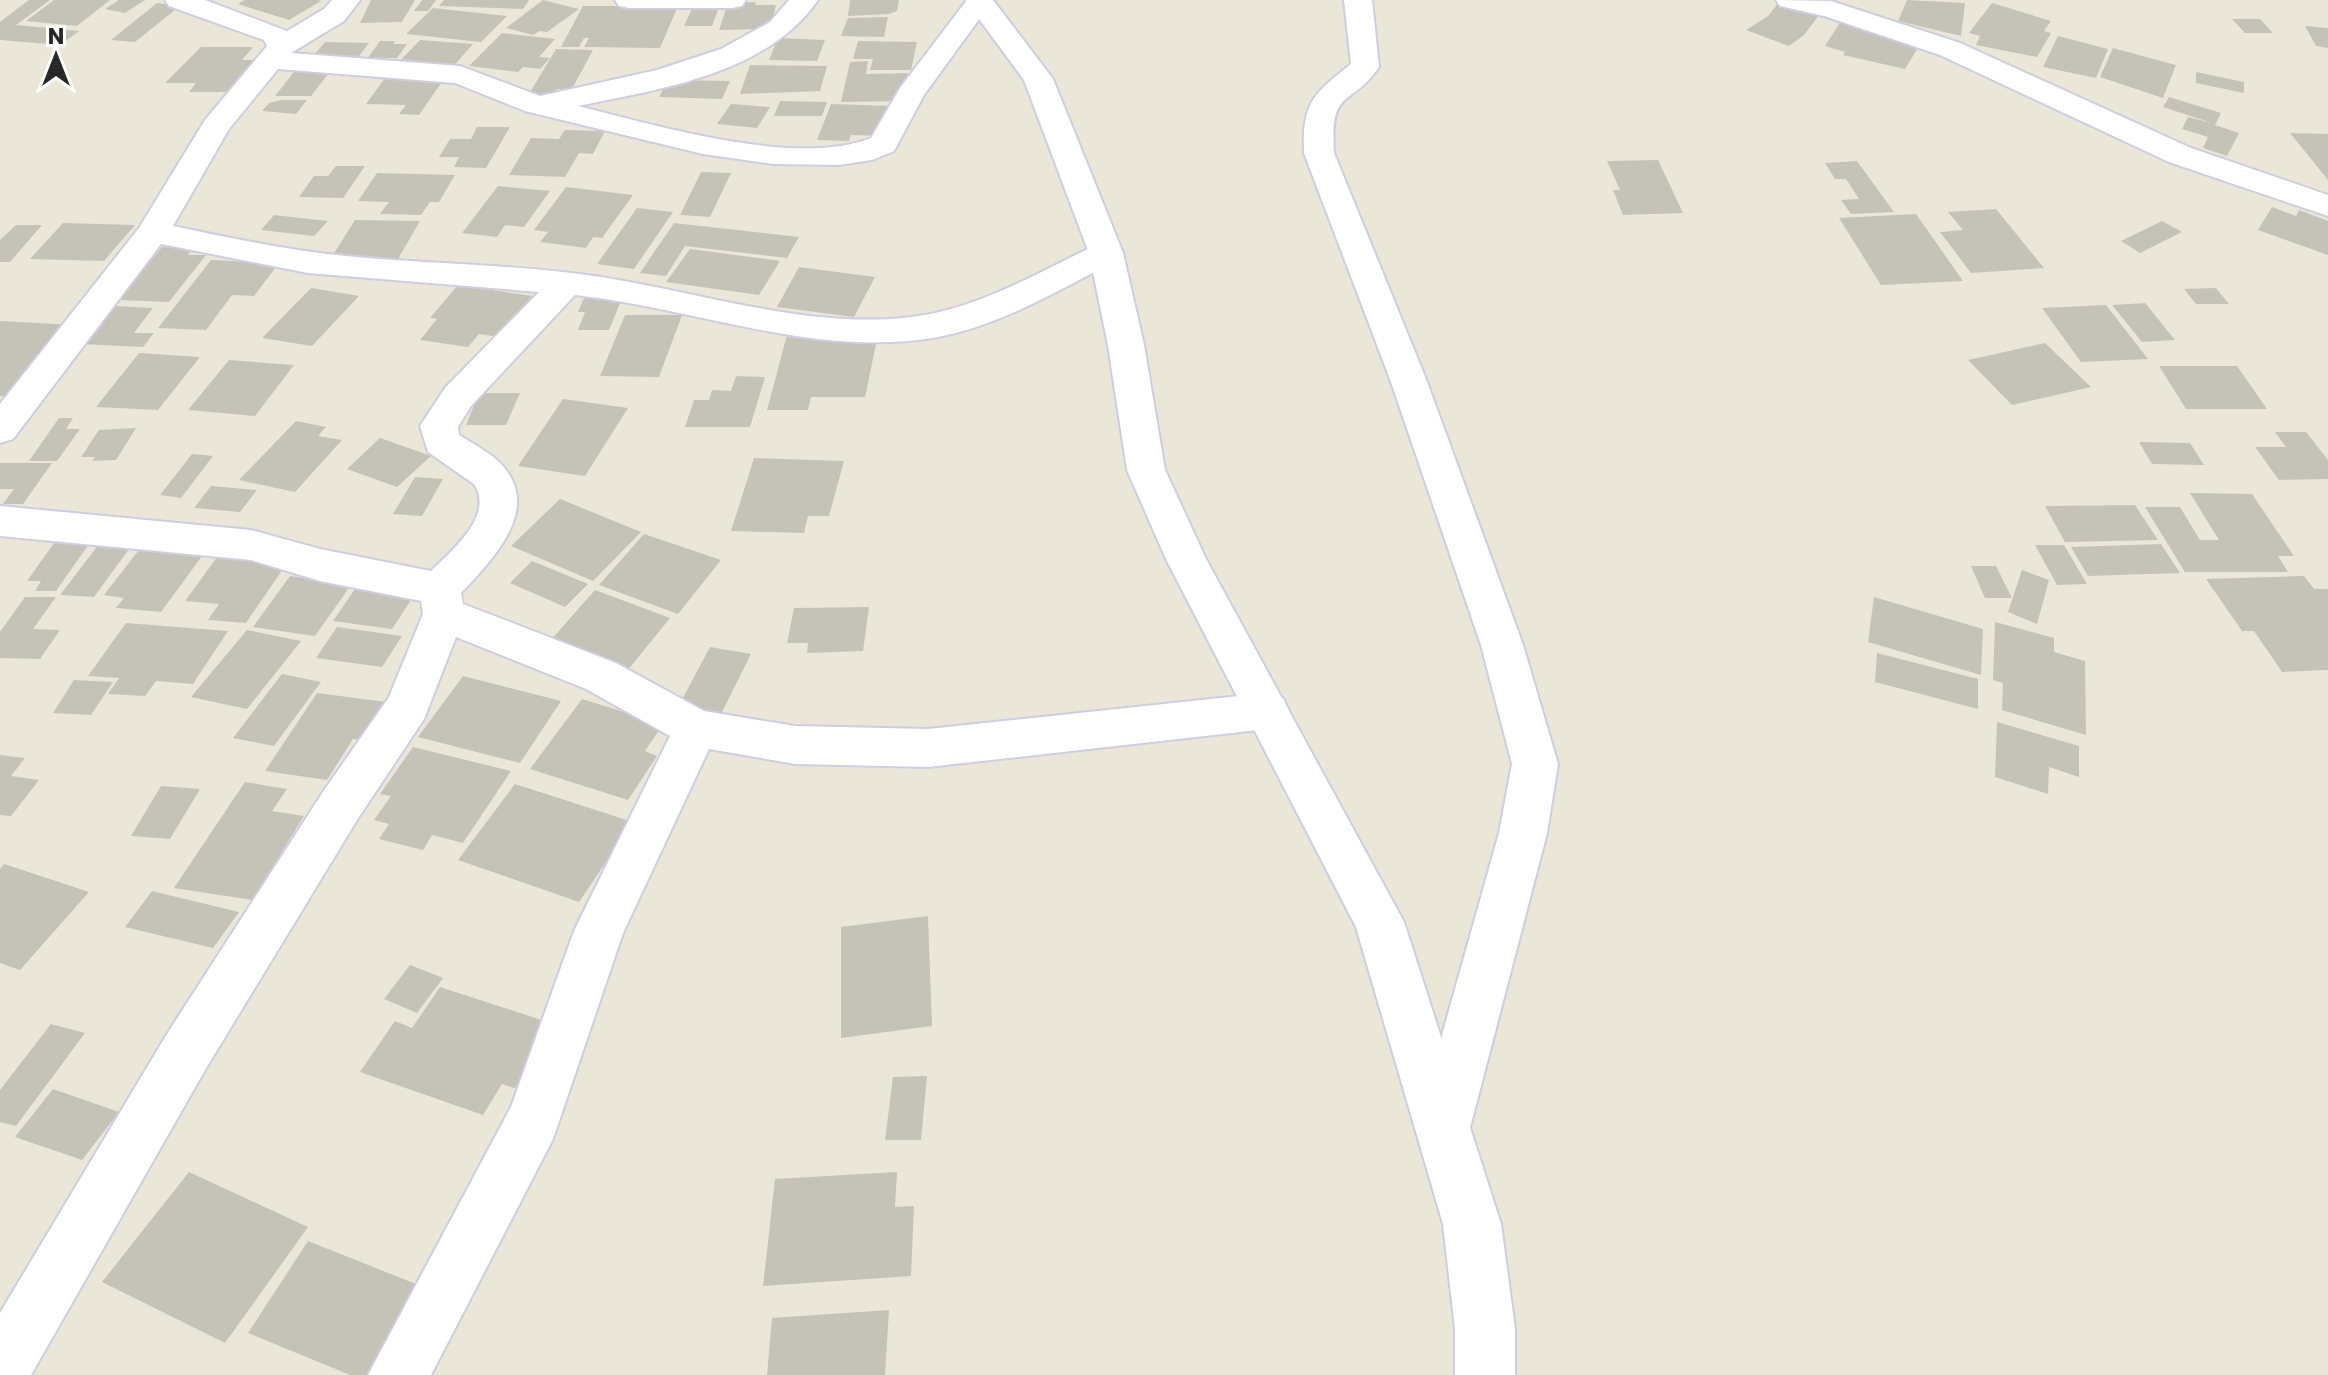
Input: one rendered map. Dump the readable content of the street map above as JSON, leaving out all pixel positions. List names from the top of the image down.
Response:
{
  "north": "top"
}
